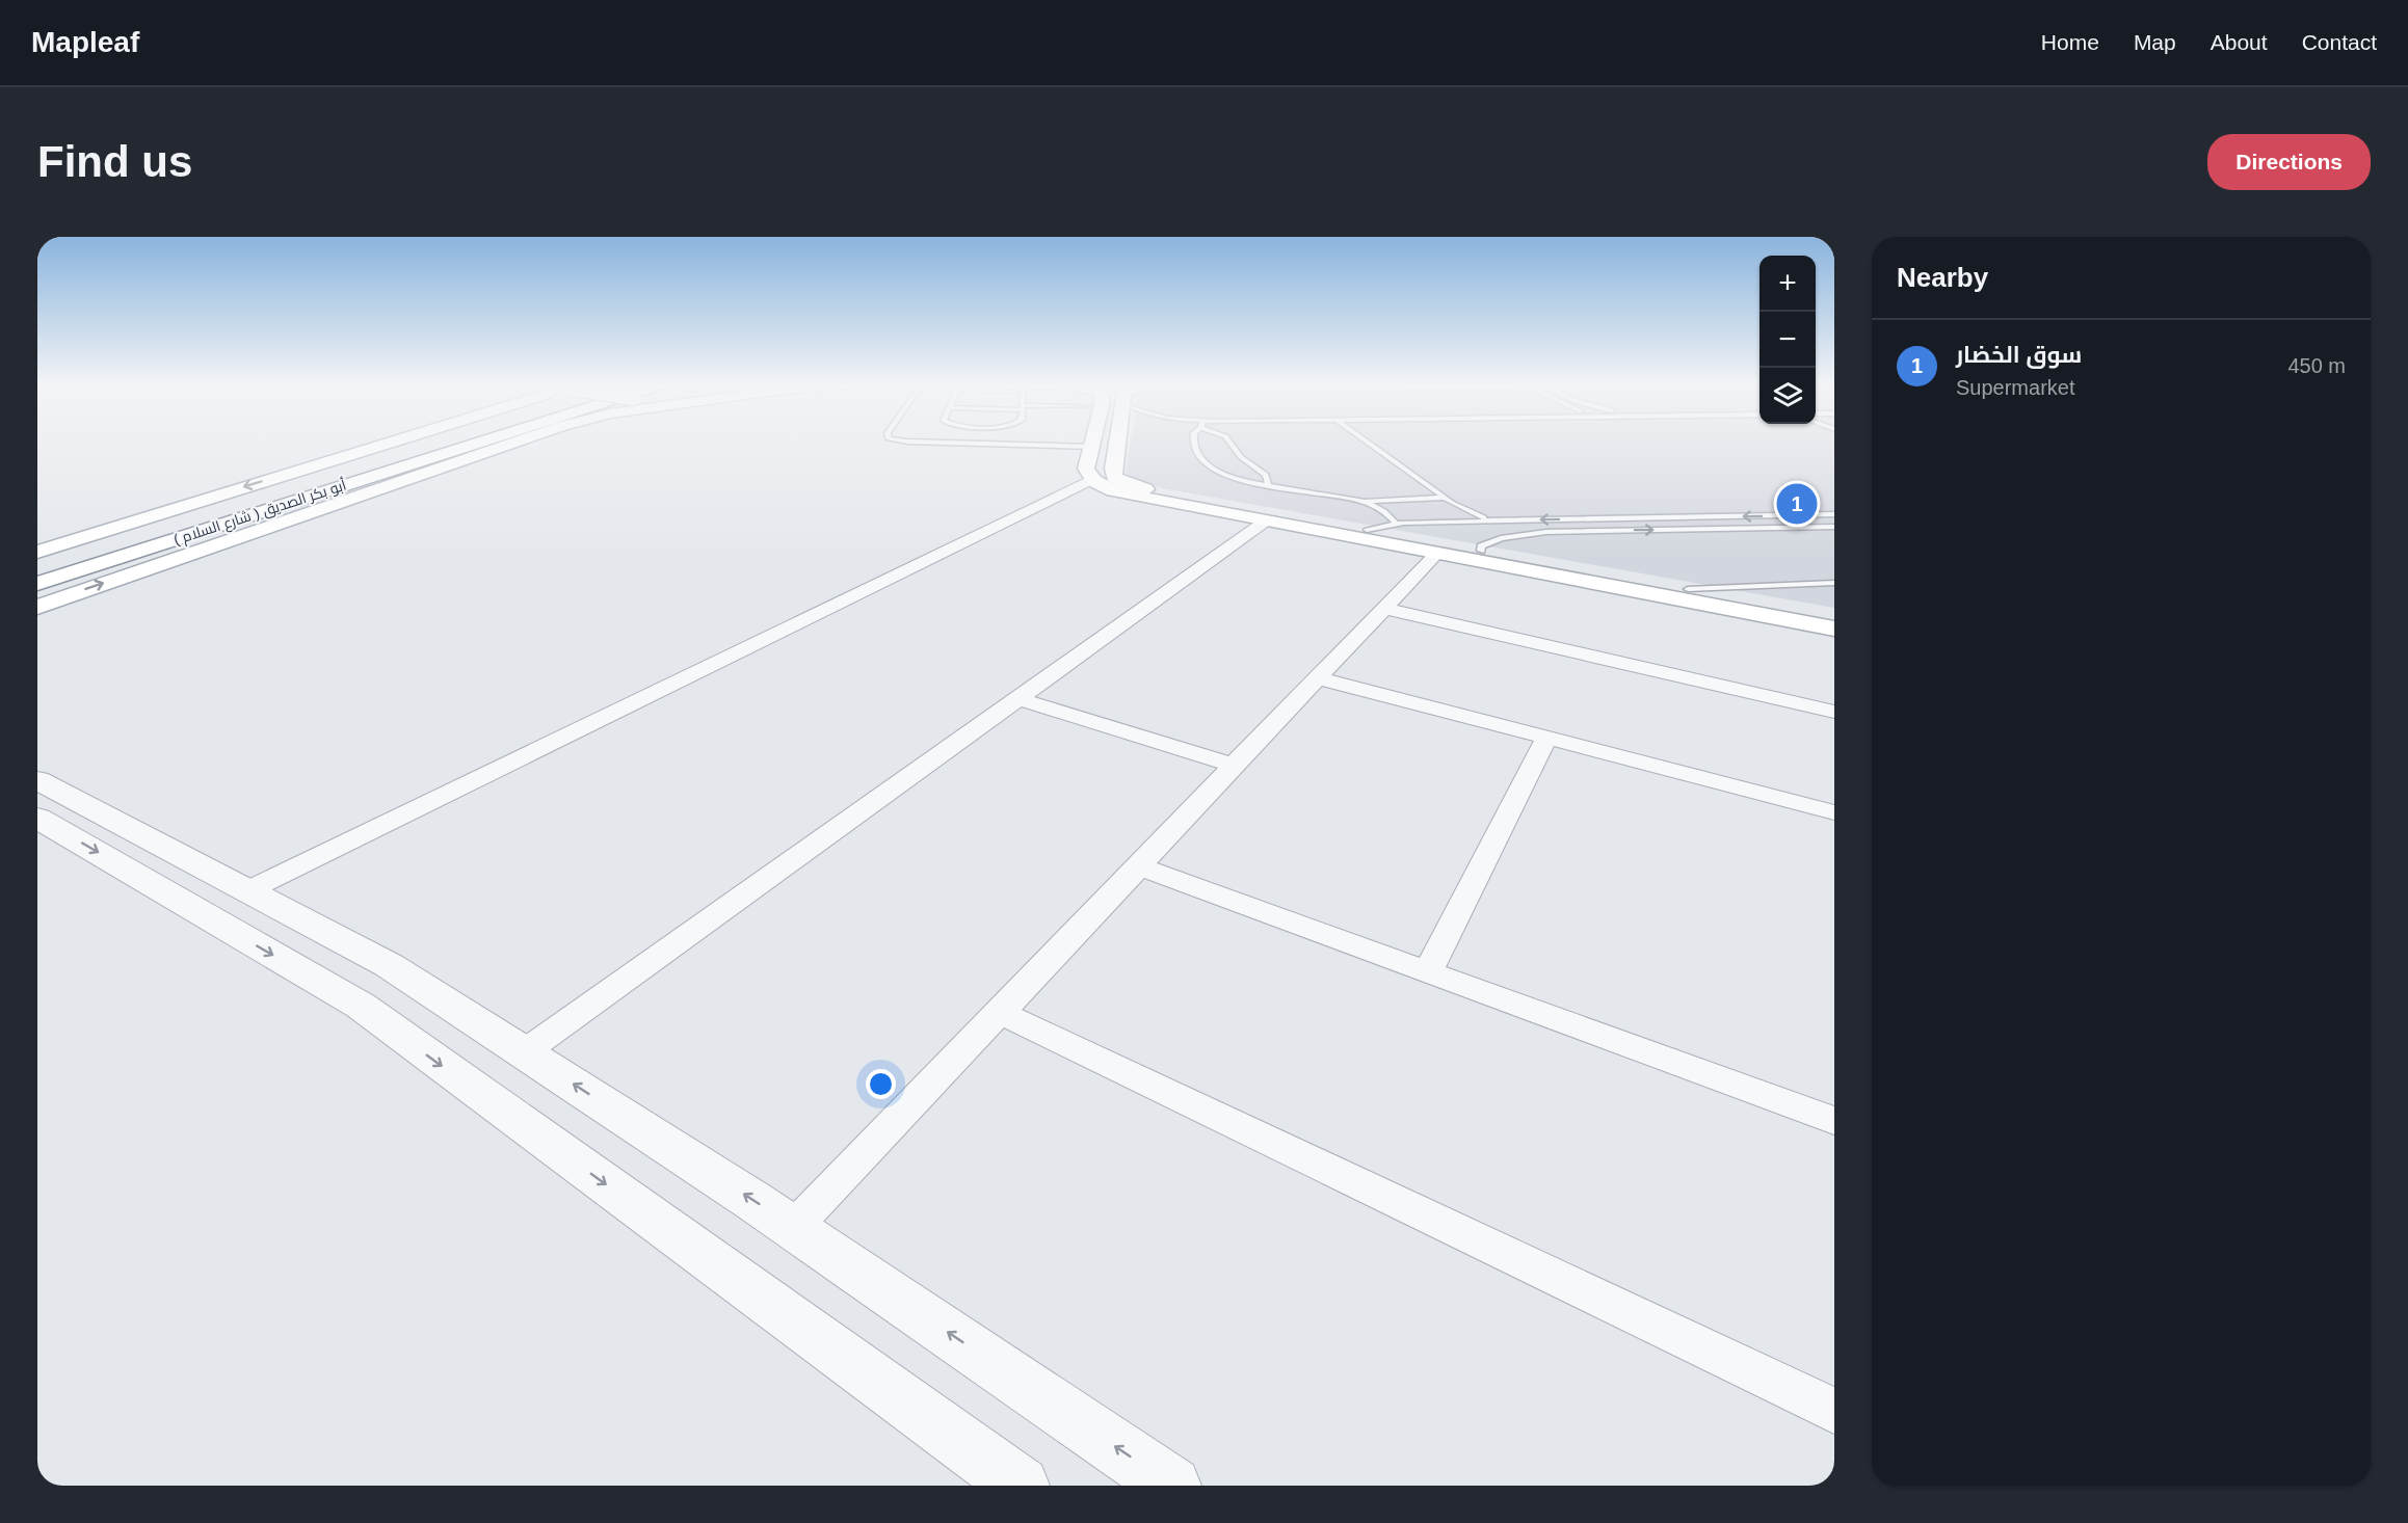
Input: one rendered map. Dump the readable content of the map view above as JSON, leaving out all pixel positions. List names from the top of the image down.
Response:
{
  "streets": {
    "main road": ["( شارع السلام ) أبو بكر الصديق"]
  },
  "page": {
    "header": "Mapleaf",
    "nav": [
      "Home",
      "Map",
      "About",
      "Contact"
    ],
    "buttons": "Directions",
    "title": "Find us",
    "heading": "Nearby",
    "map_buttons": ["+", "−"],
    "list": [
      {
        "mark": "1",
        "name": "سوق الخضار",
        "note": "Supermarket",
        "value": "450 m"
      }
    ],
    "pins": "1"
  }
}
